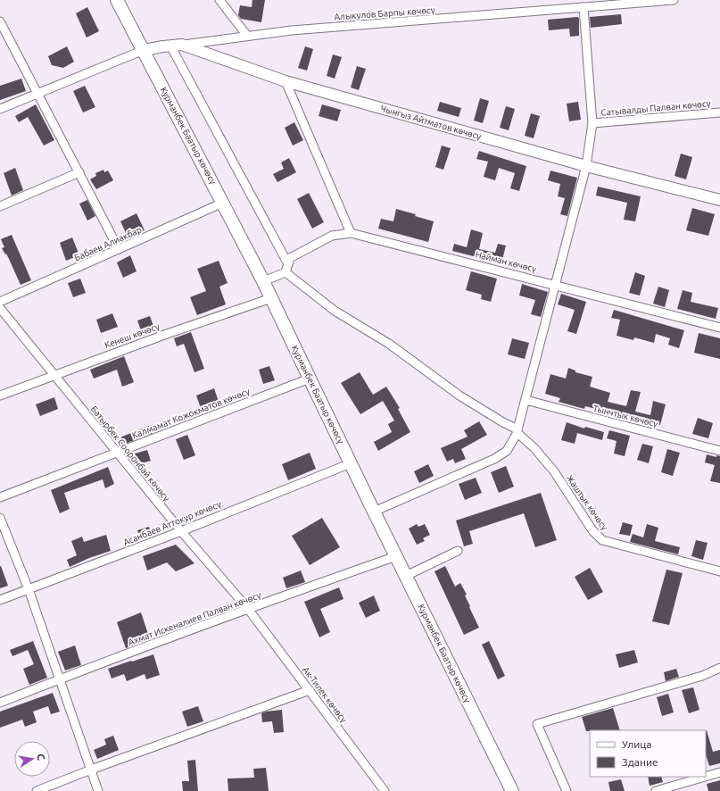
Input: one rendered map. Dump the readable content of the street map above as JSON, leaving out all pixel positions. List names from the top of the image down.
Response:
{
  "streets": {
    "highway": ["Курманбек Баатыр көчөсү"],
    "main road": ["Чынгыз Айтматов көчөсү"],
    "street": [
      "Алыкулов Барпы көчөсү",
      "Сатывалды Палван көчөсү",
      "Бабаев Алиакбар",
      "Найман көчөсү",
      "Кенеш көчөсү",
      "Калмамат Кожокматов көчөсү",
      "Тынчтык көчөсү",
      "Батырбек Сооронбай көчөсү",
      "Жаштык көчөсү",
      "Асанбаев Аттокур көчөсү",
      "Ахмат Искеналиев Палван көчөсү",
      "Ак-Тилек көчөсү"
    ]
  },
  "crossings": [
    ["Алыкулов Барпы көчөсү", "Чынгыз Айтматов көчөсү"],
    ["Чынгыз Айтматов көчөсү", "Курманбек Баатыр көчөсү"],
    ["Курманбек Баатыр көчөсү", "Бабаев Алиакбар"],
    ["Курманбек Баатыр көчөсү", "Найман көчөсү"],
    ["Курманбек Баатыр көчөсү", "Кенеш көчөсү"],
    ["Курманбек Баатыр көчөсү", "Калмамат Кожокматов көчөсү"],
    ["Курманбек Баатыр көчөсү", "Асанбаев Аттокур көчөсү"],
    ["Курманбек Баатыр көчөсү", "Ахмат Искеналиев Палван көчөсү"],
    ["Найман көчөсү", "Жаштык көчөсү"],
    ["Кенеш көчөсү", "Батырбек Сооронбай көчөсү"],
    ["Калмамат Кожокматов көчөсү", "Батырбек Сооронбай көчөсү"],
    ["Батырбек Сооронбай көчөсү", "Асанбаев Аттокур көчөсү"],
    ["Батырбек Сооронбай көчөсү", "Ахмат Искеналиев Палван көчөсү"],
    ["Батырбек Сооронбай көчөсү", "Ак-Тилек көчөсү"],
    ["Ахмат Искеналиев Палван көчөсү", "Ак-Тилек көчөсү"]
  ],
  "legend": ["Улица", "Здание"],
  "north": "right"
}
